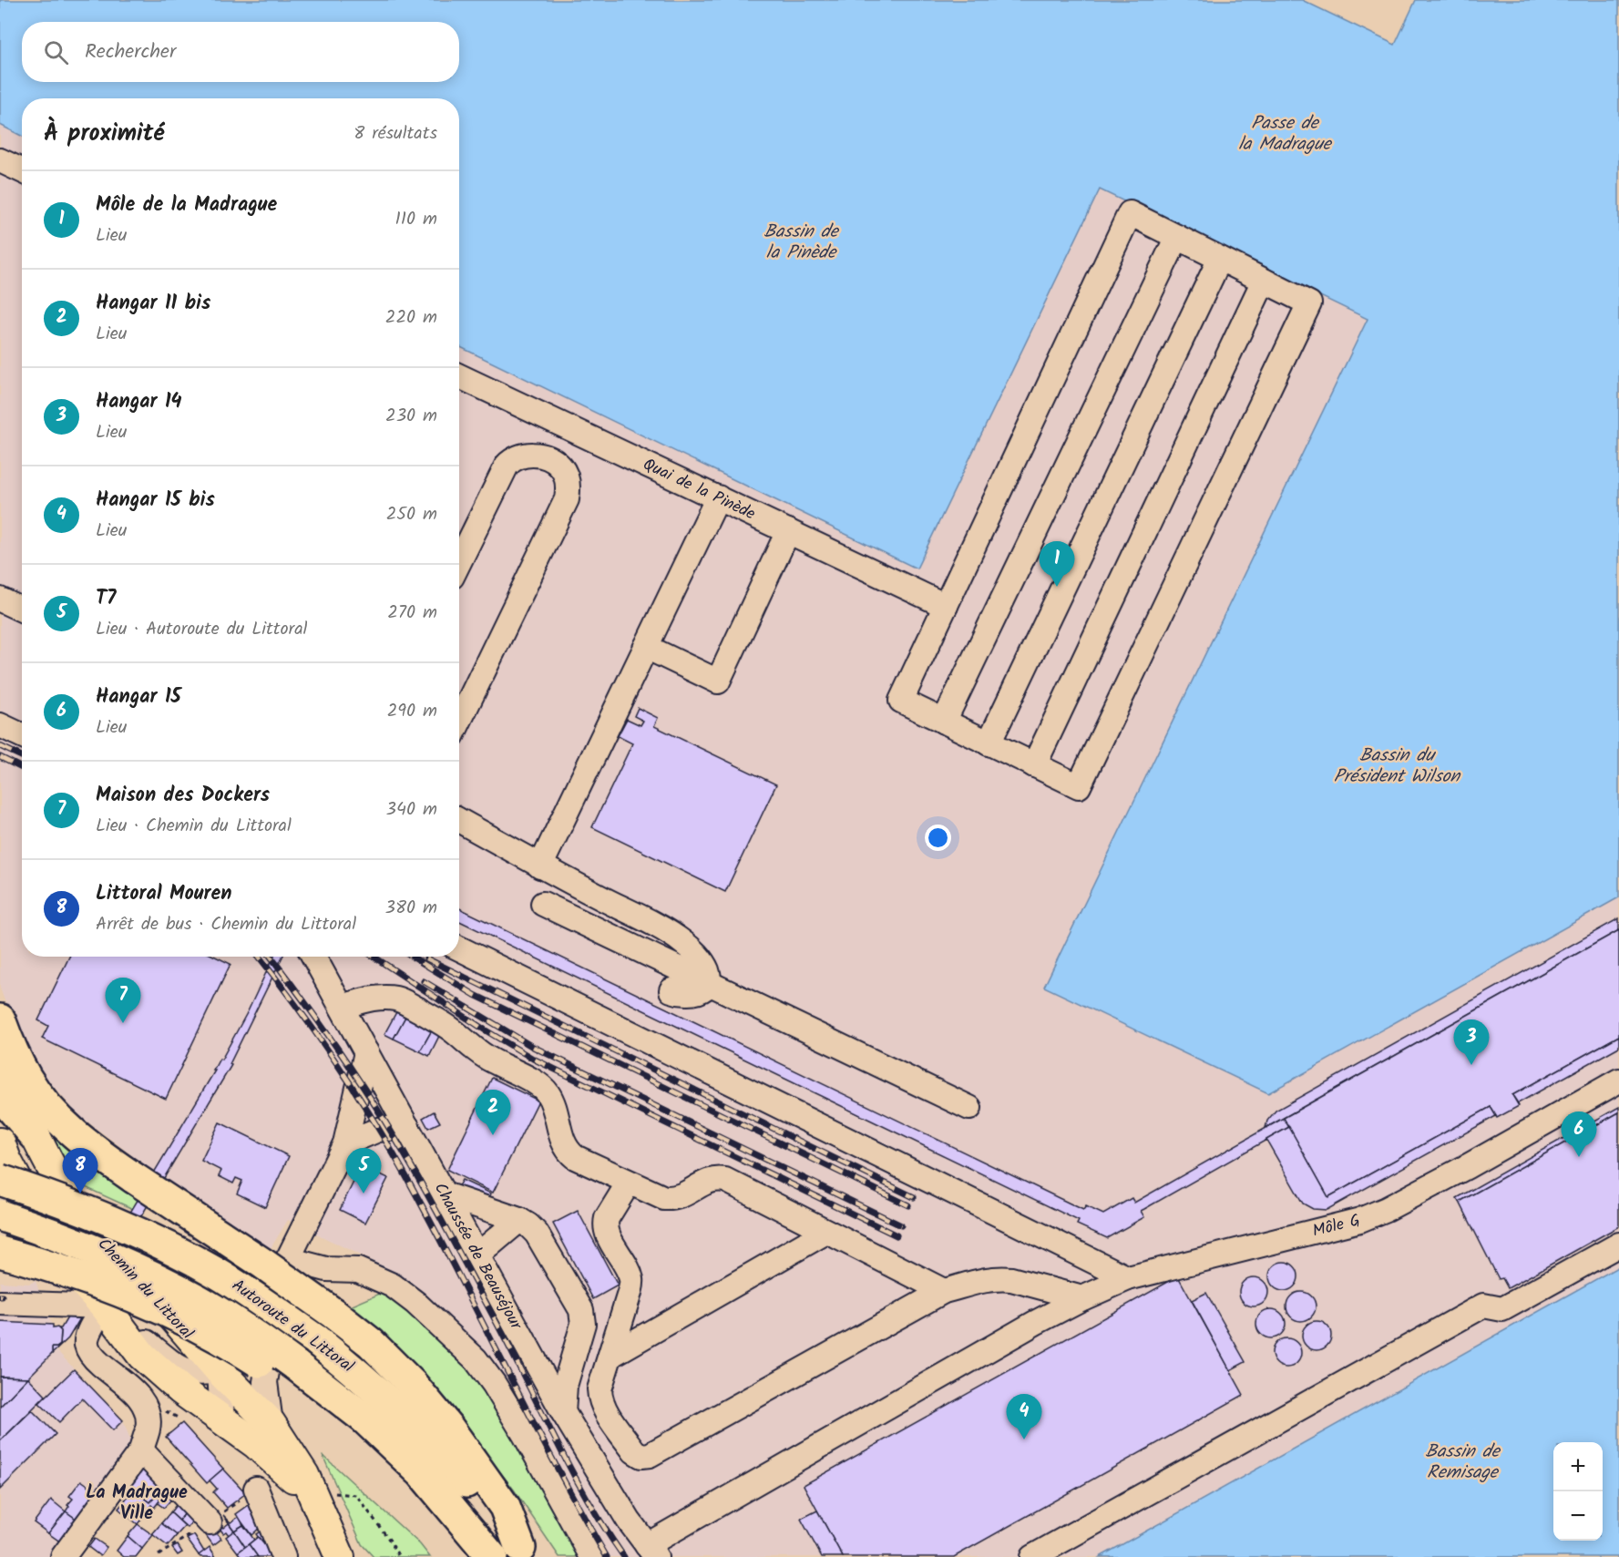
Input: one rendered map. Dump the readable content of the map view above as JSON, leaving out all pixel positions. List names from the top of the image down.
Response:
{
  "streets": {
    "highway": ["Autoroute du Littoral"],
    "main road": ["Chemin du Littoral"],
    "street": ["Quai de la Pinède", "Môle G", "Chaussée de Beauséjour"]
  },
  "crossings": [
    ["Môle G", "Chaussée de Beauséjour"]
  ],
  "districts": ["La Madrague Ville"],
  "water": [
    "Passe de la Madrague",
    "Bassin de la Pinède",
    "Bassin du Président Wilson",
    "Bassin de Remisage"
  ],
  "page": {
    "search": "Rechercher",
    "heading": ["À proximité", "8 résultats"],
    "list": [
      {
        "mark": "1",
        "name": "Môle de la Madrague",
        "note": "Lieu",
        "value": "110 m"
      },
      {
        "mark": "2",
        "name": "Hangar 11 bis",
        "note": "Lieu",
        "value": "220 m"
      },
      {
        "mark": "3",
        "name": "Hangar 14",
        "note": "Lieu",
        "value": "230 m"
      },
      {
        "mark": "4",
        "name": "Hangar 15 bis",
        "note": "Lieu",
        "value": "250 m"
      },
      {
        "mark": "5",
        "name": "T7",
        "note": "Lieu · Autoroute du Littoral",
        "value": "270 m"
      },
      {
        "mark": "6",
        "name": "Hangar 15",
        "note": "Lieu",
        "value": "290 m"
      },
      {
        "mark": "7",
        "name": "Maison des Dockers",
        "note": "Lieu · Chemin du Littoral",
        "value": "340 m"
      },
      {
        "mark": "8",
        "name": "Littoral Mouren",
        "note": "Arrêt de bus · Chemin du Littoral",
        "value": "380 m"
      }
    ],
    "pins": [
      "1",
      "7",
      "3",
      "2",
      "6",
      "5",
      "8",
      "4"
    ],
    "map_buttons": ["+", "−"]
  }
}
